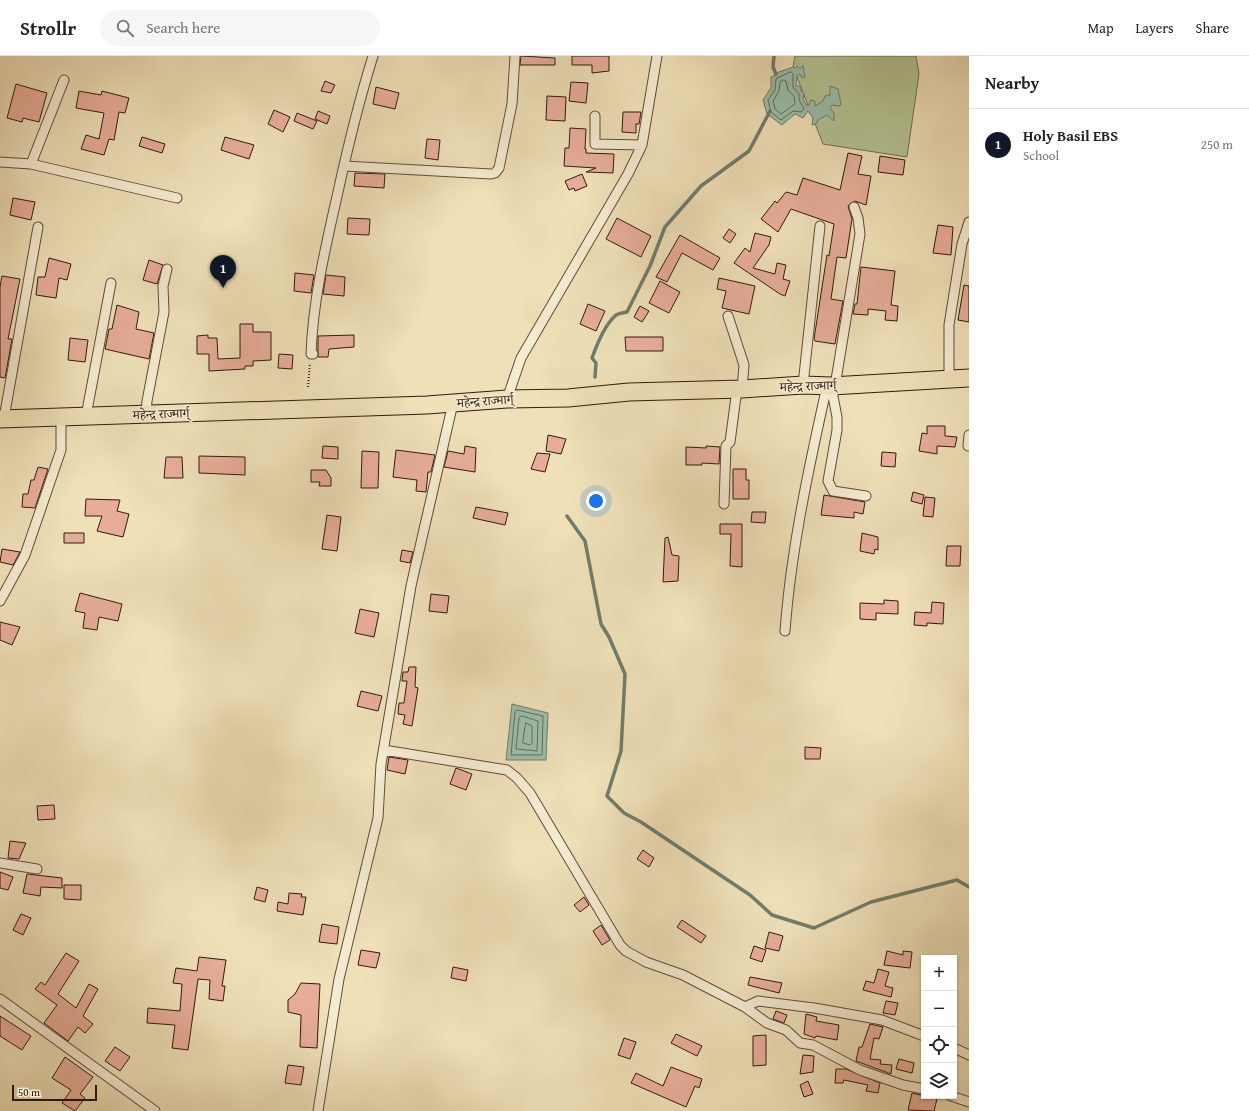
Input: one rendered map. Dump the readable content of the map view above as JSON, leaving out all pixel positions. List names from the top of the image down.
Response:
{
  "streets": {
    "highway": ["महेन्द्र राज्मार्ग्"]
  },
  "scale_bar": "50 m",
  "page": {
    "header": "Strollr",
    "search": "Search here",
    "nav": ["Map", "Layers", "Share"],
    "heading": "Nearby",
    "list": [
      {
        "mark": "1",
        "name": "Holy Basil EBS",
        "note": "School",
        "value": "250 m"
      }
    ],
    "pins": "1",
    "map_buttons": ["+", "−"],
    "scale": "50 m"
  }
}
